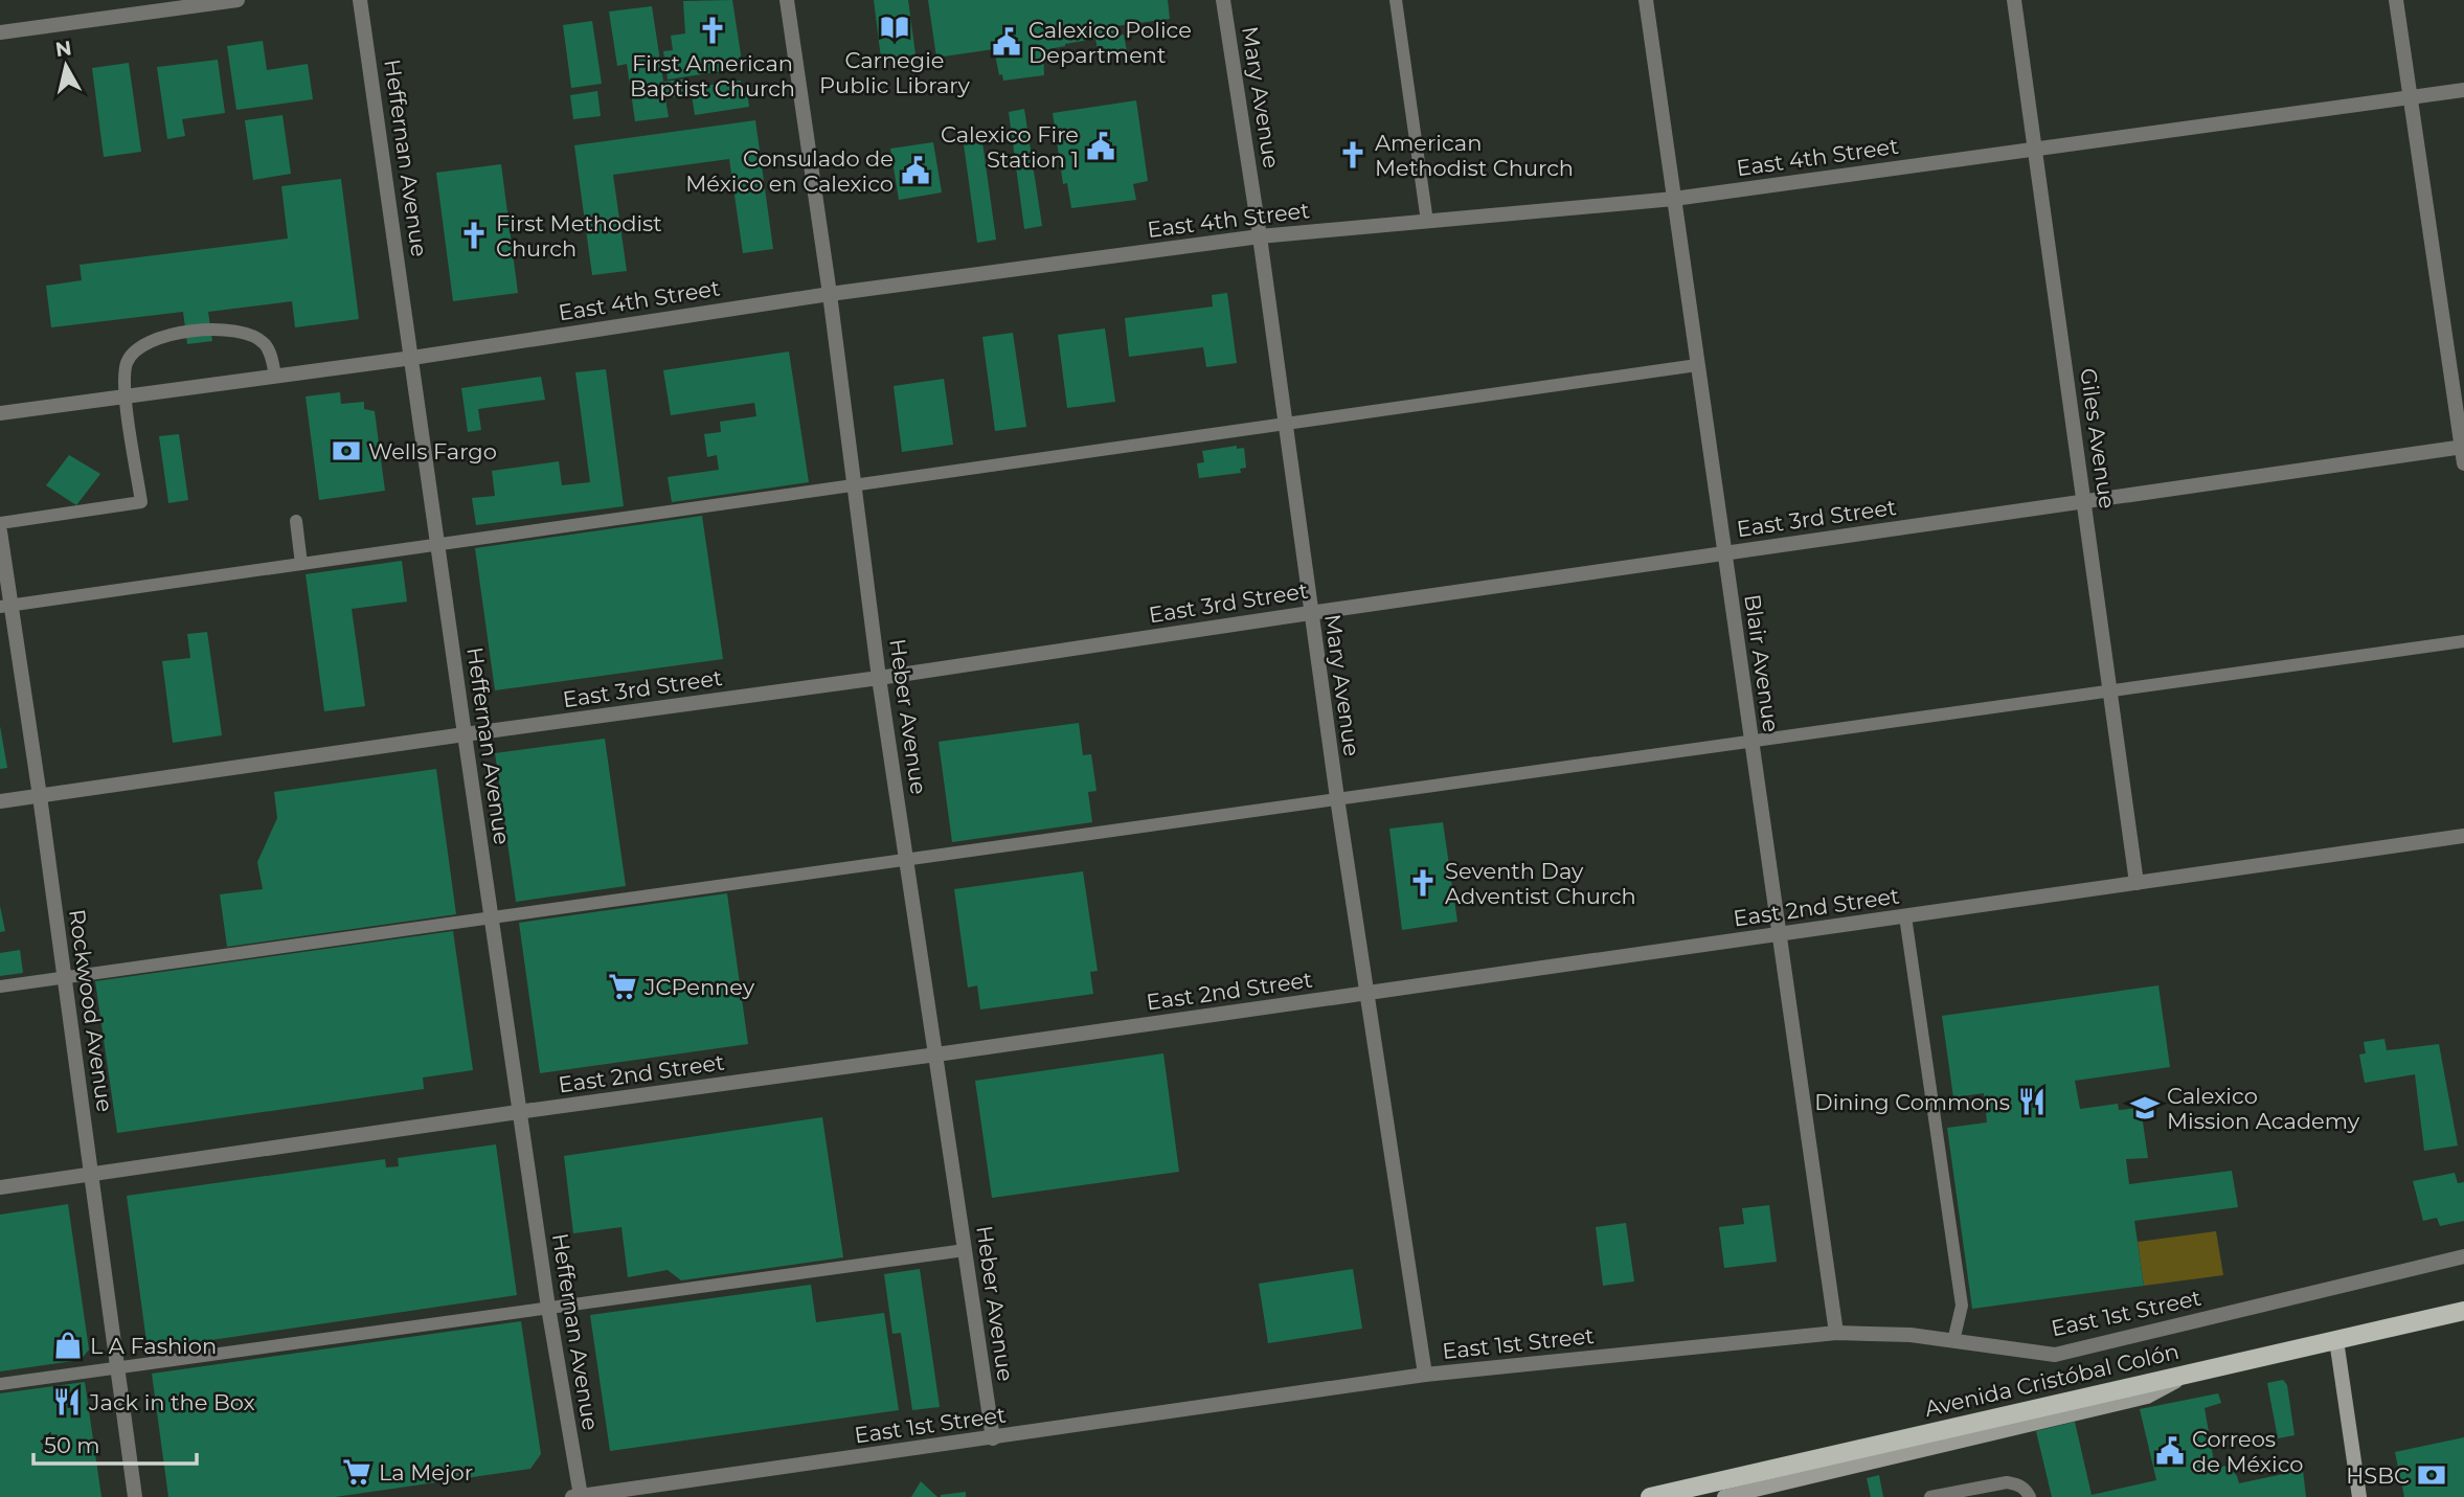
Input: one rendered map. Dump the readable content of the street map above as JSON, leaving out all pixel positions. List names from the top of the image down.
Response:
{
  "streets": {
    "main road": ["Avenida Cristóbal Colón"],
    "street": [
      "Mary Avenue",
      "East 4th Street",
      "Heffernan Avenue",
      "Giles Avenue",
      "East 3rd Street",
      "Blair Avenue",
      "Heber Avenue",
      "East 2nd Street",
      "Rockwood Avenue",
      "East 1st Street"
    ]
  },
  "crossings": [
    ["Mary Avenue", "East 4th Street"],
    ["Mary Avenue", "East 3rd Street"],
    ["Mary Avenue", "East 2nd Street"],
    ["Mary Avenue", "East 1st Street"],
    ["East 4th Street", "Heffernan Avenue"],
    ["East 4th Street", "Giles Avenue"],
    ["East 4th Street", "Blair Avenue"],
    ["East 4th Street", "Heber Avenue"],
    ["Heffernan Avenue", "East 3rd Street"],
    ["Heffernan Avenue", "East 2nd Street"],
    ["Heffernan Avenue", "East 1st Street"],
    ["Giles Avenue", "East 3rd Street"],
    ["Giles Avenue", "East 2nd Street"],
    ["East 3rd Street", "Blair Avenue"],
    ["East 3rd Street", "Heber Avenue"],
    ["East 3rd Street", "Rockwood Avenue"],
    ["Blair Avenue", "East 2nd Street"],
    ["Blair Avenue", "East 1st Street"],
    ["Heber Avenue", "East 2nd Street"],
    ["Heber Avenue", "East 1st Street"],
    ["East 2nd Street", "Rockwood Avenue"]
  ],
  "places": {
    "library": ["Carnegie Public Library"],
    "church": [
      "First American Baptist Church",
      "American Methodist Church",
      "First Methodist Church",
      "Seventh Day Adventist Church"
    ],
    "public building": [
      "Calexico Police Department",
      "Calexico Fire Station 1",
      "Consulado de México en Calexico",
      "Correos de México"
    ],
    "bank": ["Wells Fargo", "HSBC"],
    "supermarket": ["JCPenney", "La Mejor"],
    "restaurant": ["Dining Commons", "Jack in the Box"],
    "school or university": ["Calexico Mission Academy"],
    "shop": ["L A Fashion"]
  },
  "scale_bar": "50 m",
  "north": "top"
}
